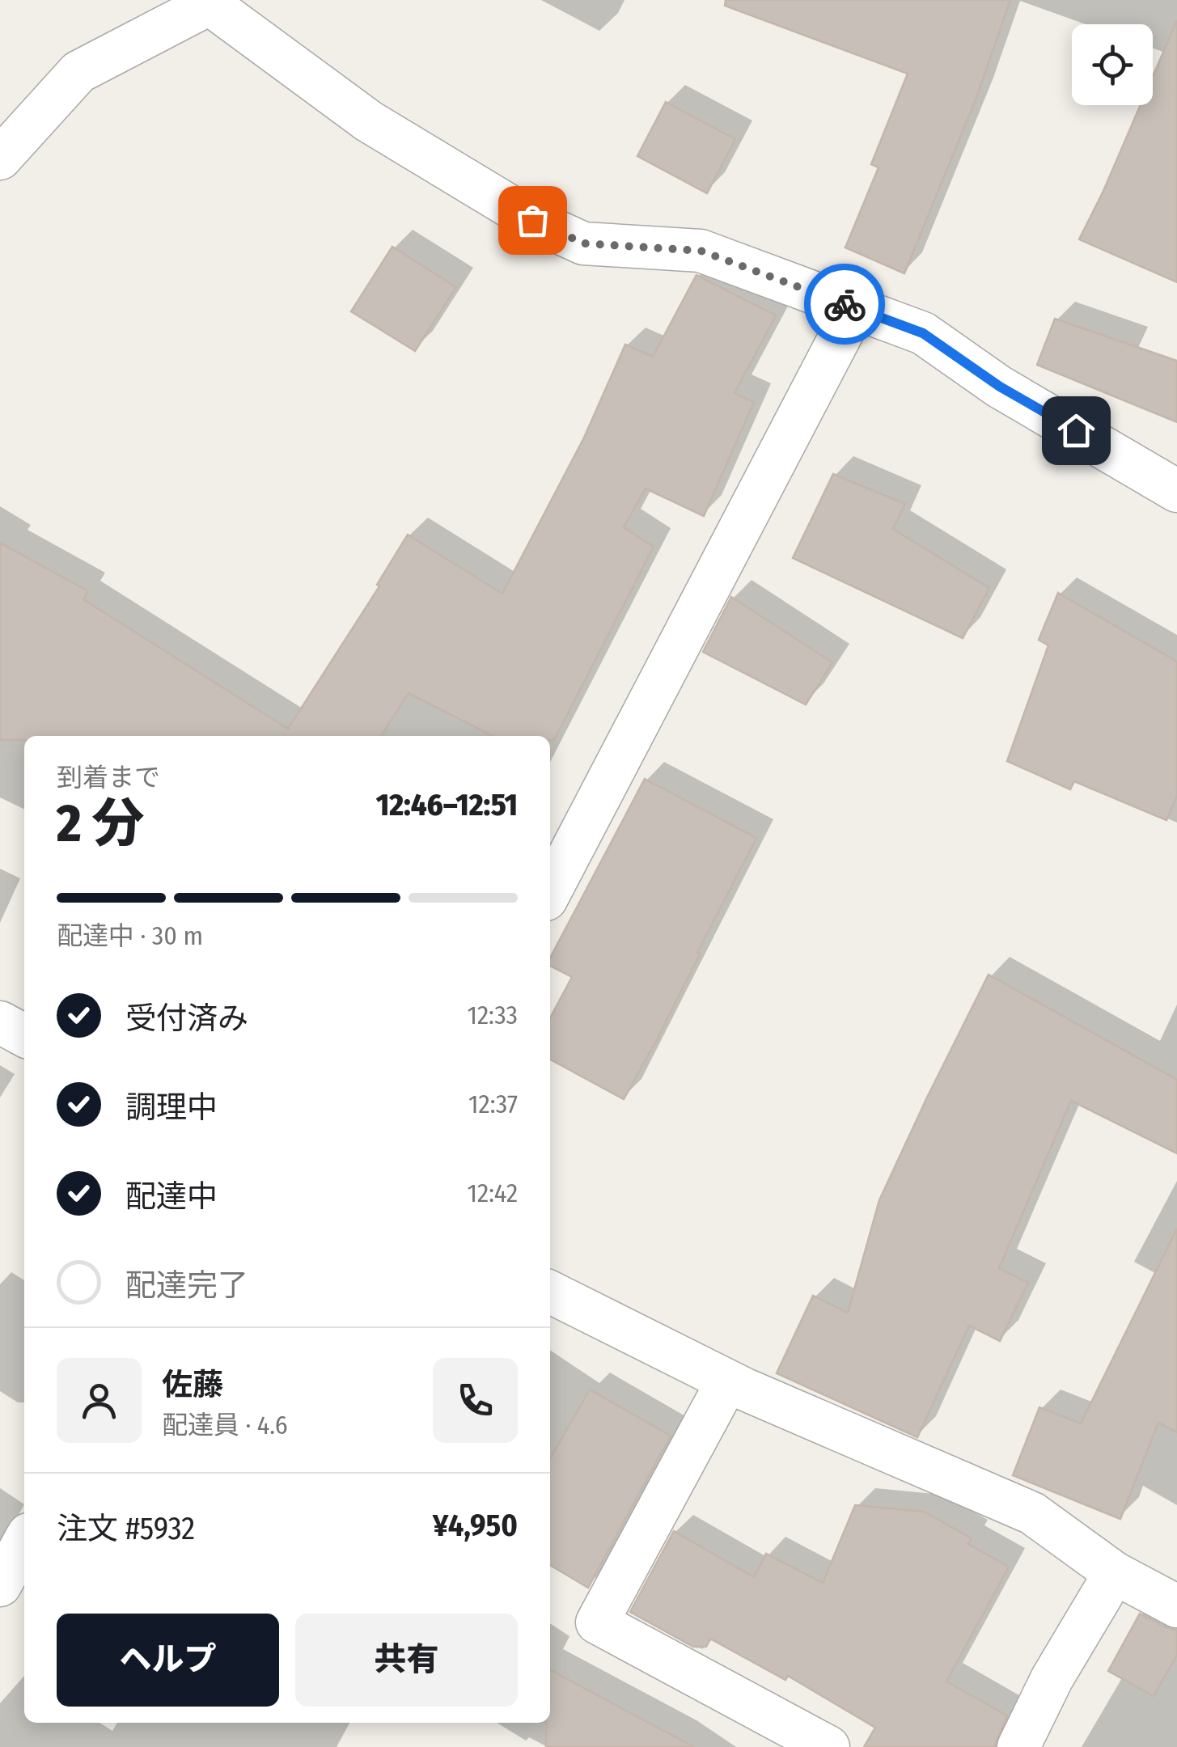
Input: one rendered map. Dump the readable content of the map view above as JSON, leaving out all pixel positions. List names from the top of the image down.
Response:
{
  "page": {
    "heading": ["2 分", "到着まで", "12:46–12:51"],
    "panel": [
      "佐藤",
      "配達員 · 4.6",
      "注文 #5932",
      "¥4,950"
    ],
    "bar": "配達中 · 30 m",
    "list": [
      ["受付済み", "12:33"],
      ["調理中", "12:37"],
      ["配達中", "12:42"],
      "配達完了"
    ],
    "buttons": ["ヘルプ", "共有"]
  }
}
